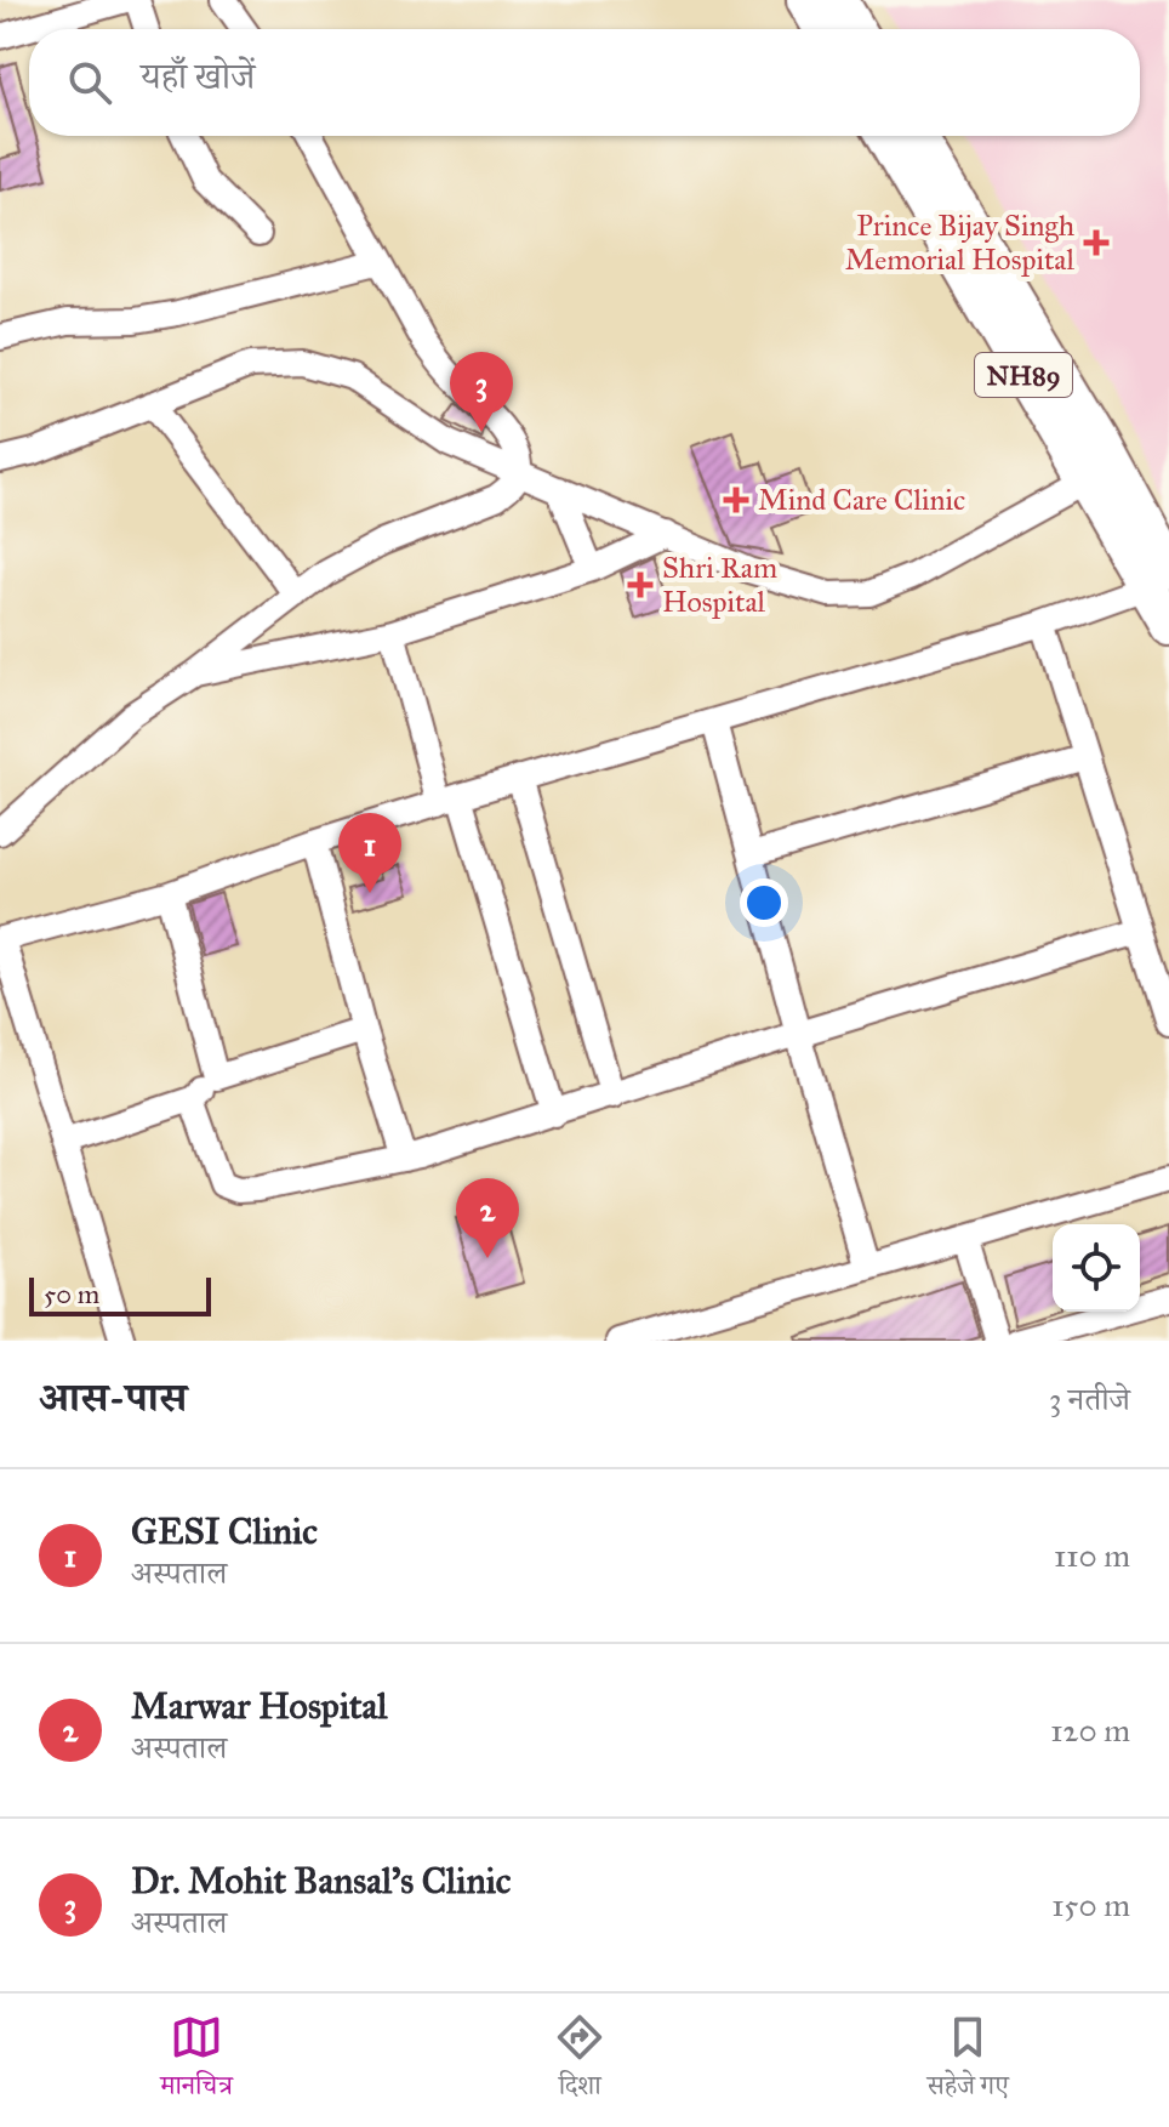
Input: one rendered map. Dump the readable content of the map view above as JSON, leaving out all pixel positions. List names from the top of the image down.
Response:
{
  "streets": {
    "main road": ["NH89"]
  },
  "places": {
    "health": ["Prince Bijay Singh Memorial Hospital", "Mind Care Clinic", "Shri Ram Hospital"]
  },
  "scale_bar": "50 m",
  "page": {
    "search": "यहाँ खोजें",
    "pins": ["3", "1", "2"],
    "scale": "50 m",
    "heading": ["आस-पास", "3 नतीजे"],
    "list": [
      {
        "mark": "1",
        "name": "GESI Clinic",
        "note": "अस्पताल",
        "value": "110 m"
      },
      {
        "mark": "2",
        "name": "Marwar Hospital",
        "note": "अस्पताल",
        "value": "120 m"
      },
      {
        "mark": "3",
        "name": "Dr. Mohit Bansal's Clinic",
        "note": "अस्पताल",
        "value": "150 m"
      }
    ],
    "nav": ["मानचित्र", "दिशा", "सहेजे गए"]
  }
}
